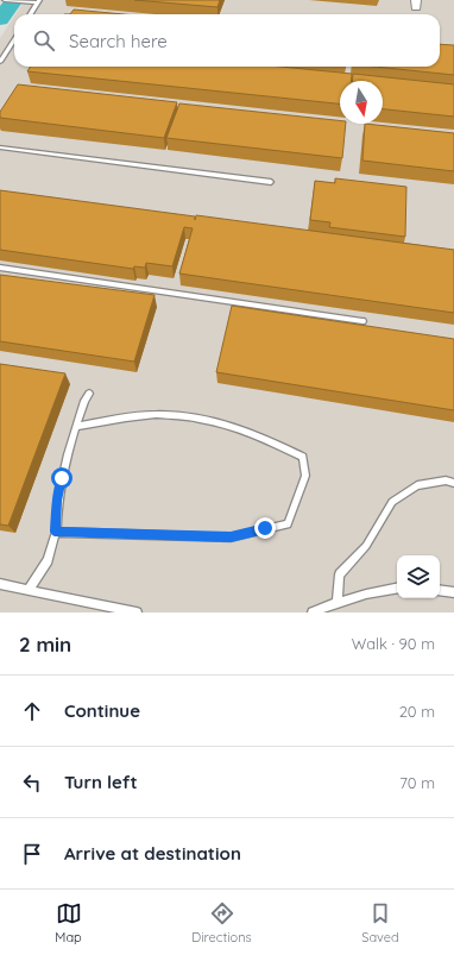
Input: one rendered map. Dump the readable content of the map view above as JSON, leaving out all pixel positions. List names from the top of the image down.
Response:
{
  "north": "bottom",
  "page": {
    "search": "Search here",
    "heading": ["2 min", "Walk · 90 m"],
    "list": [
      ["Continue", "20 m"],
      ["Turn left", "70 m"],
      "Arrive at destination"
    ],
    "nav": ["Map", "Directions", "Saved"]
  }
}
